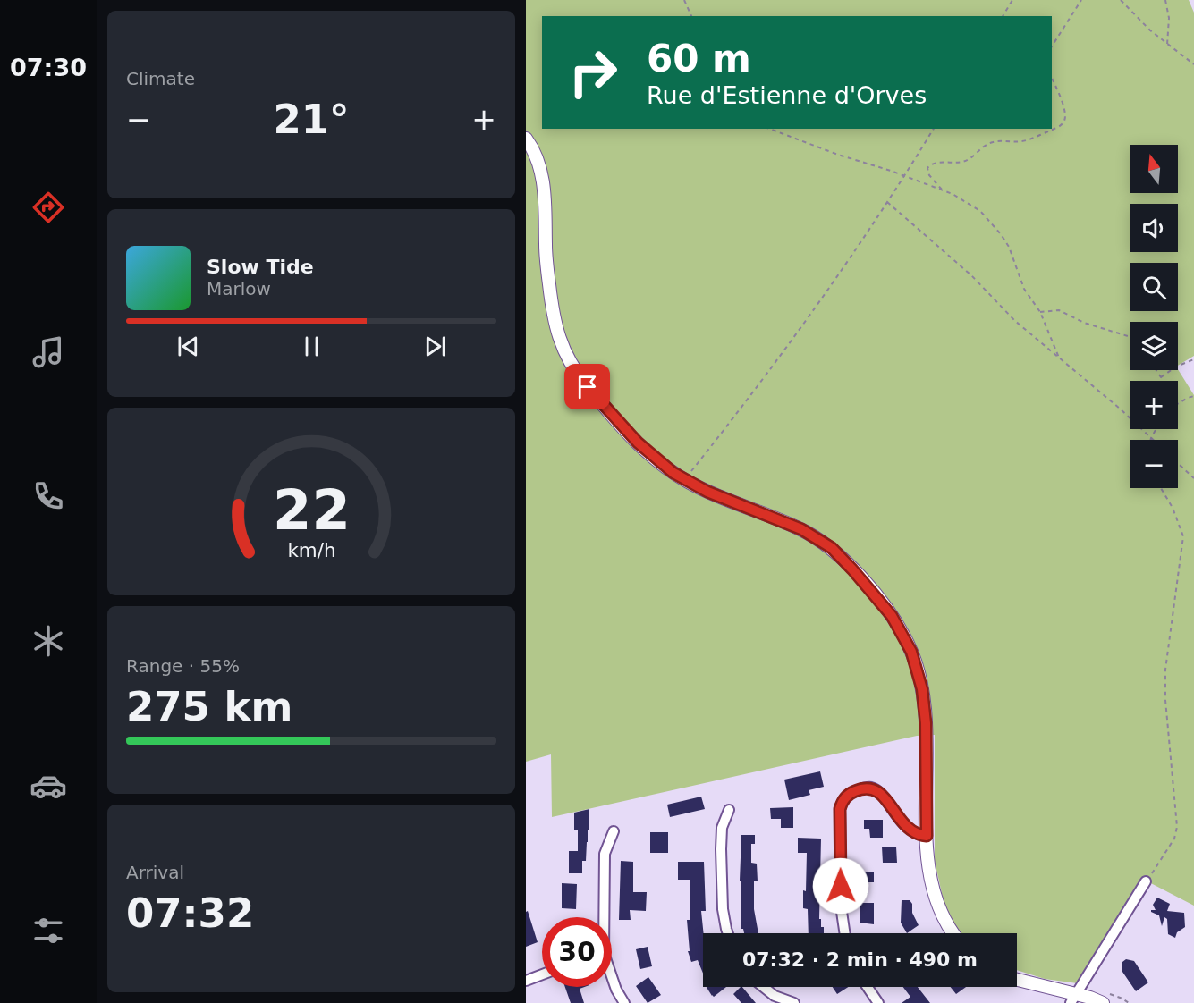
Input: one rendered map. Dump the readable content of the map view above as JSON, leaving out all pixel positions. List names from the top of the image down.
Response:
{
  "north": "top",
  "page": {
    "tabs": "07:30",
    "tile": [
      "Climate",
      ["Range · 55%", "275 km"],
      ["Arrival", "07:32"]
    ],
    "turn": ["60 m", "Rue d'Estienne d'Orves"],
    "heat": ["−", "21°", "+"],
    "map_buttons": ["+", "−"],
    "song": ["Slow Tide", "Marlow"],
    "limit": "30",
    "trip": "07:32 · 2 min · 490 m",
    "gauge": ["22", "km/h"]
  }
}
